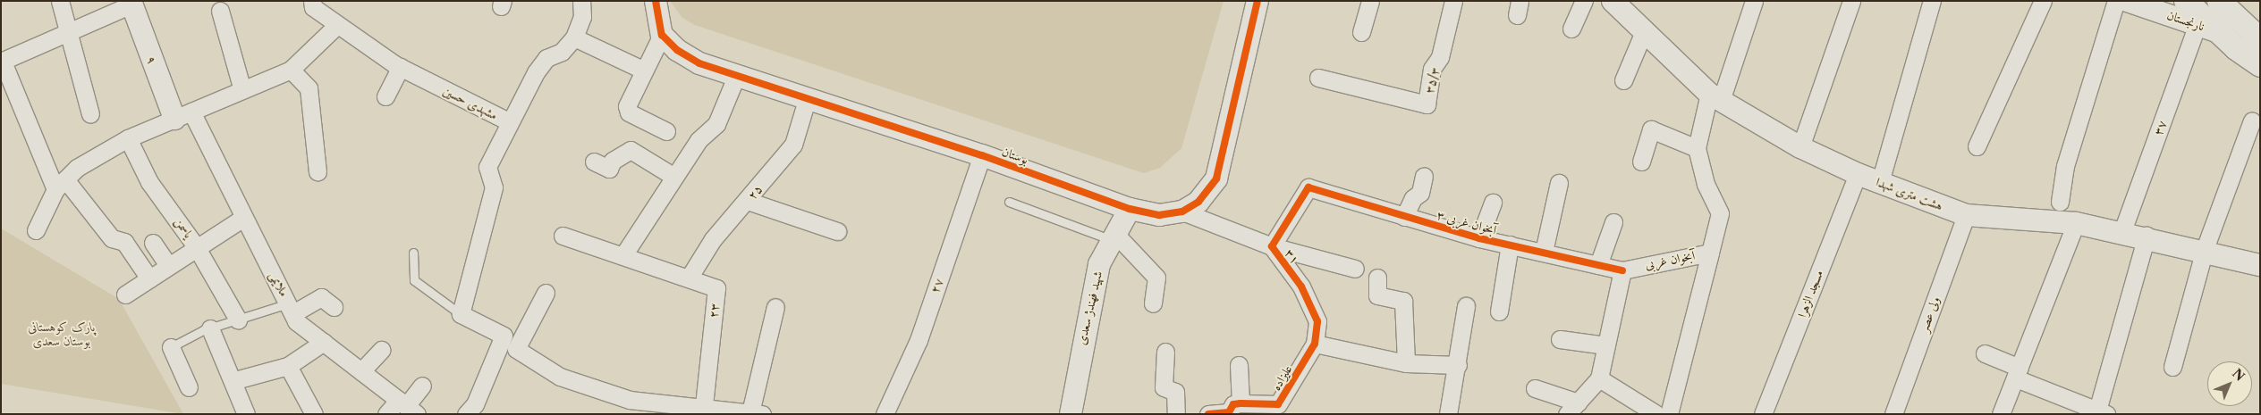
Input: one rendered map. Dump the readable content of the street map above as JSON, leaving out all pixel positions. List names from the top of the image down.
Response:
{
  "streets": {
    "street": [
      "نارنجستان",
      "۹",
      "۳۵/۳",
      "مشهدی حسین",
      "۳۷",
      "بوستان",
      "۲۵",
      "هشت متری شهدا",
      "آبخوان غربی ۳",
      "یاسمن",
      "۳۱",
      "آبخوان غربی",
      "ملایمی",
      "۲۷",
      "مسجد الزهرا",
      "شهید فهندژ سعدی",
      "۲۳",
      "ولی عصر",
      "علیزاده"
    ]
  },
  "crossings": [
    ["نارنجستان", "۳۷"],
    ["۹", "ملایمی"],
    ["۳۷", "هشت متری شهدا"],
    ["بوستان", "۲۵"],
    ["بوستان", "۲۷"],
    ["بوستان", "شهید فهندژ سعدی"],
    ["۲۵", "۲۳"],
    ["هشت متری شهدا", "آبخوان غربی"],
    ["هشت متری شهدا", "مسجد الزهرا"],
    ["هشت متری شهدا", "ولی عصر"],
    ["آبخوان غربی ۳", "۳۱"],
    ["آبخوان غربی ۳", "آبخوان غربی"],
    ["۳۱", "علیزاده"]
  ],
  "parks": ["پارک کوهستانی بوستان سعدی"],
  "north": "top right"
}
